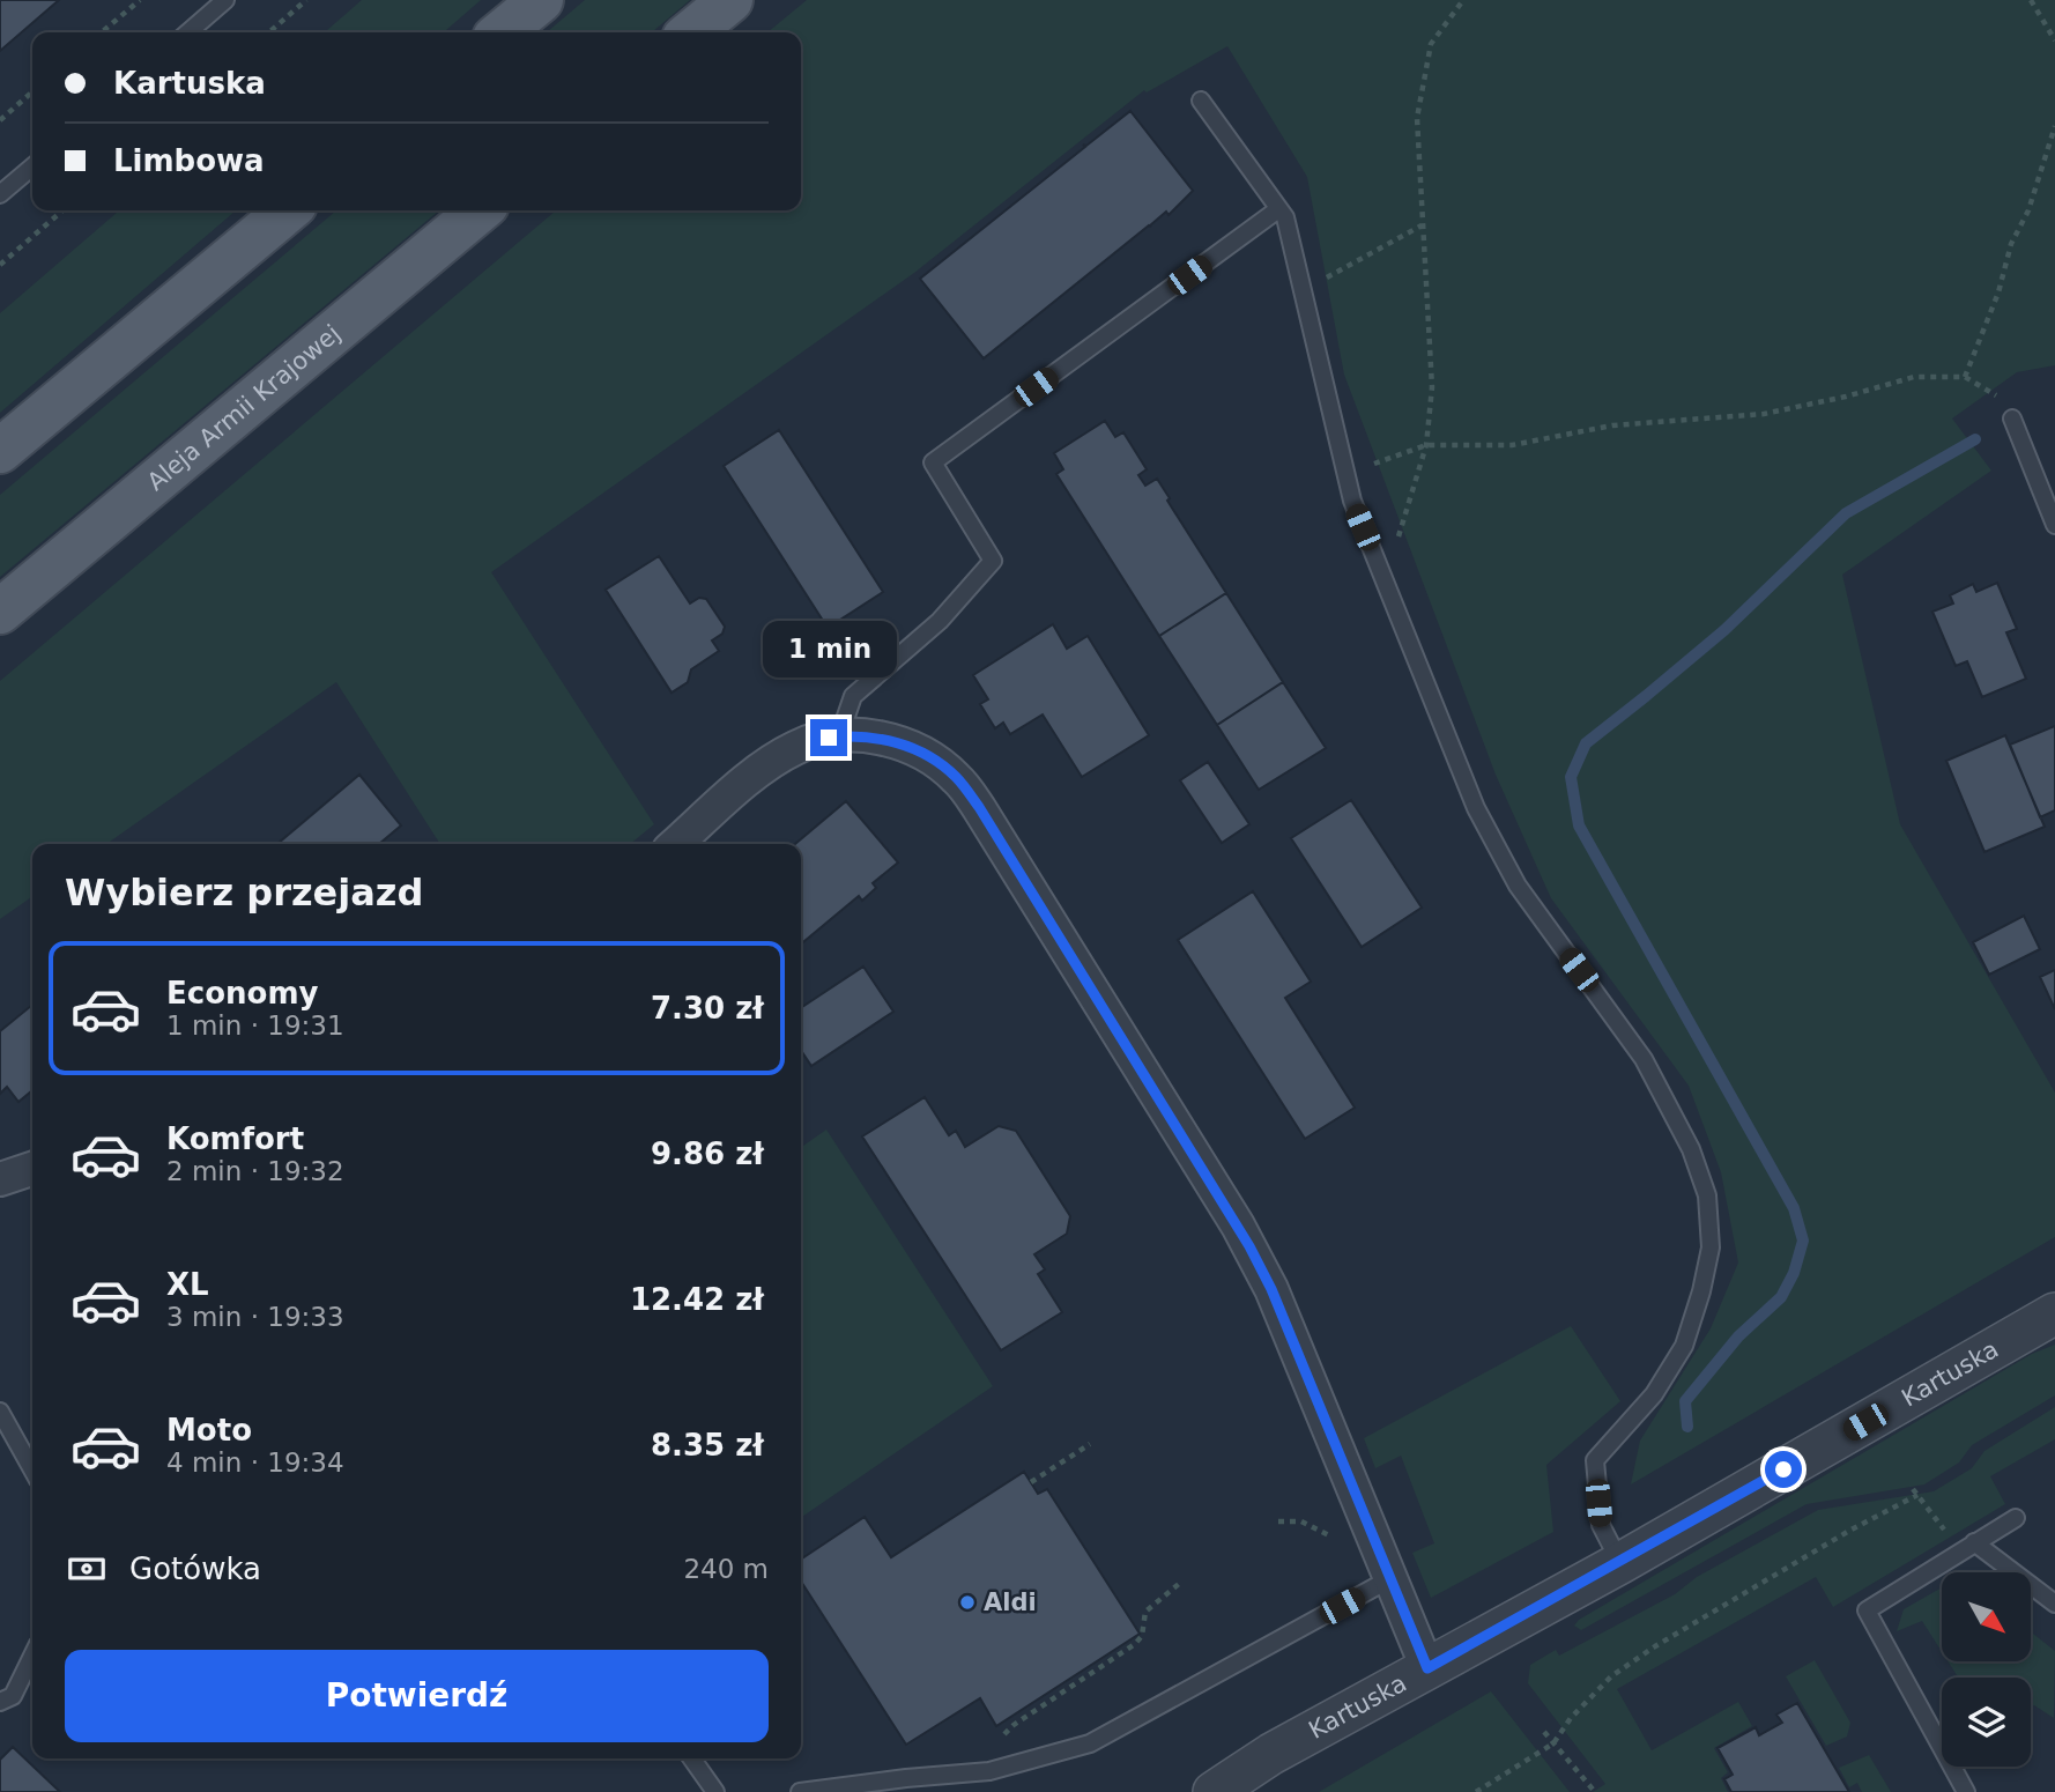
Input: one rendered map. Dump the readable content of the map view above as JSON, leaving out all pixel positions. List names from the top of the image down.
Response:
{
  "streets": {
    "main road": ["Aleja Armii Krajowej"],
    "street": ["Kartuska"]
  },
  "places": ["Aldi"],
  "north": "bottom right",
  "page": {
    "banner": ["Kartuska", "Limbowa"],
    "bubble": "1 min",
    "heading": "Wybierz przejazd",
    "list": [
      {
        "name": "Economy",
        "note": "1 min · 19:31",
        "value": "7.30 zł"
      },
      {
        "name": "Komfort",
        "note": "2 min · 19:32",
        "value": "9.86 zł"
      },
      {
        "name": "XL",
        "note": "3 min · 19:33",
        "value": "12.42 zł"
      },
      {
        "name": "Moto",
        "note": "4 min · 19:34",
        "value": "8.35 zł"
      }
    ],
    "pay": ["Gotówka", "240 m"],
    "buttons": "Potwierdź"
  }
}
